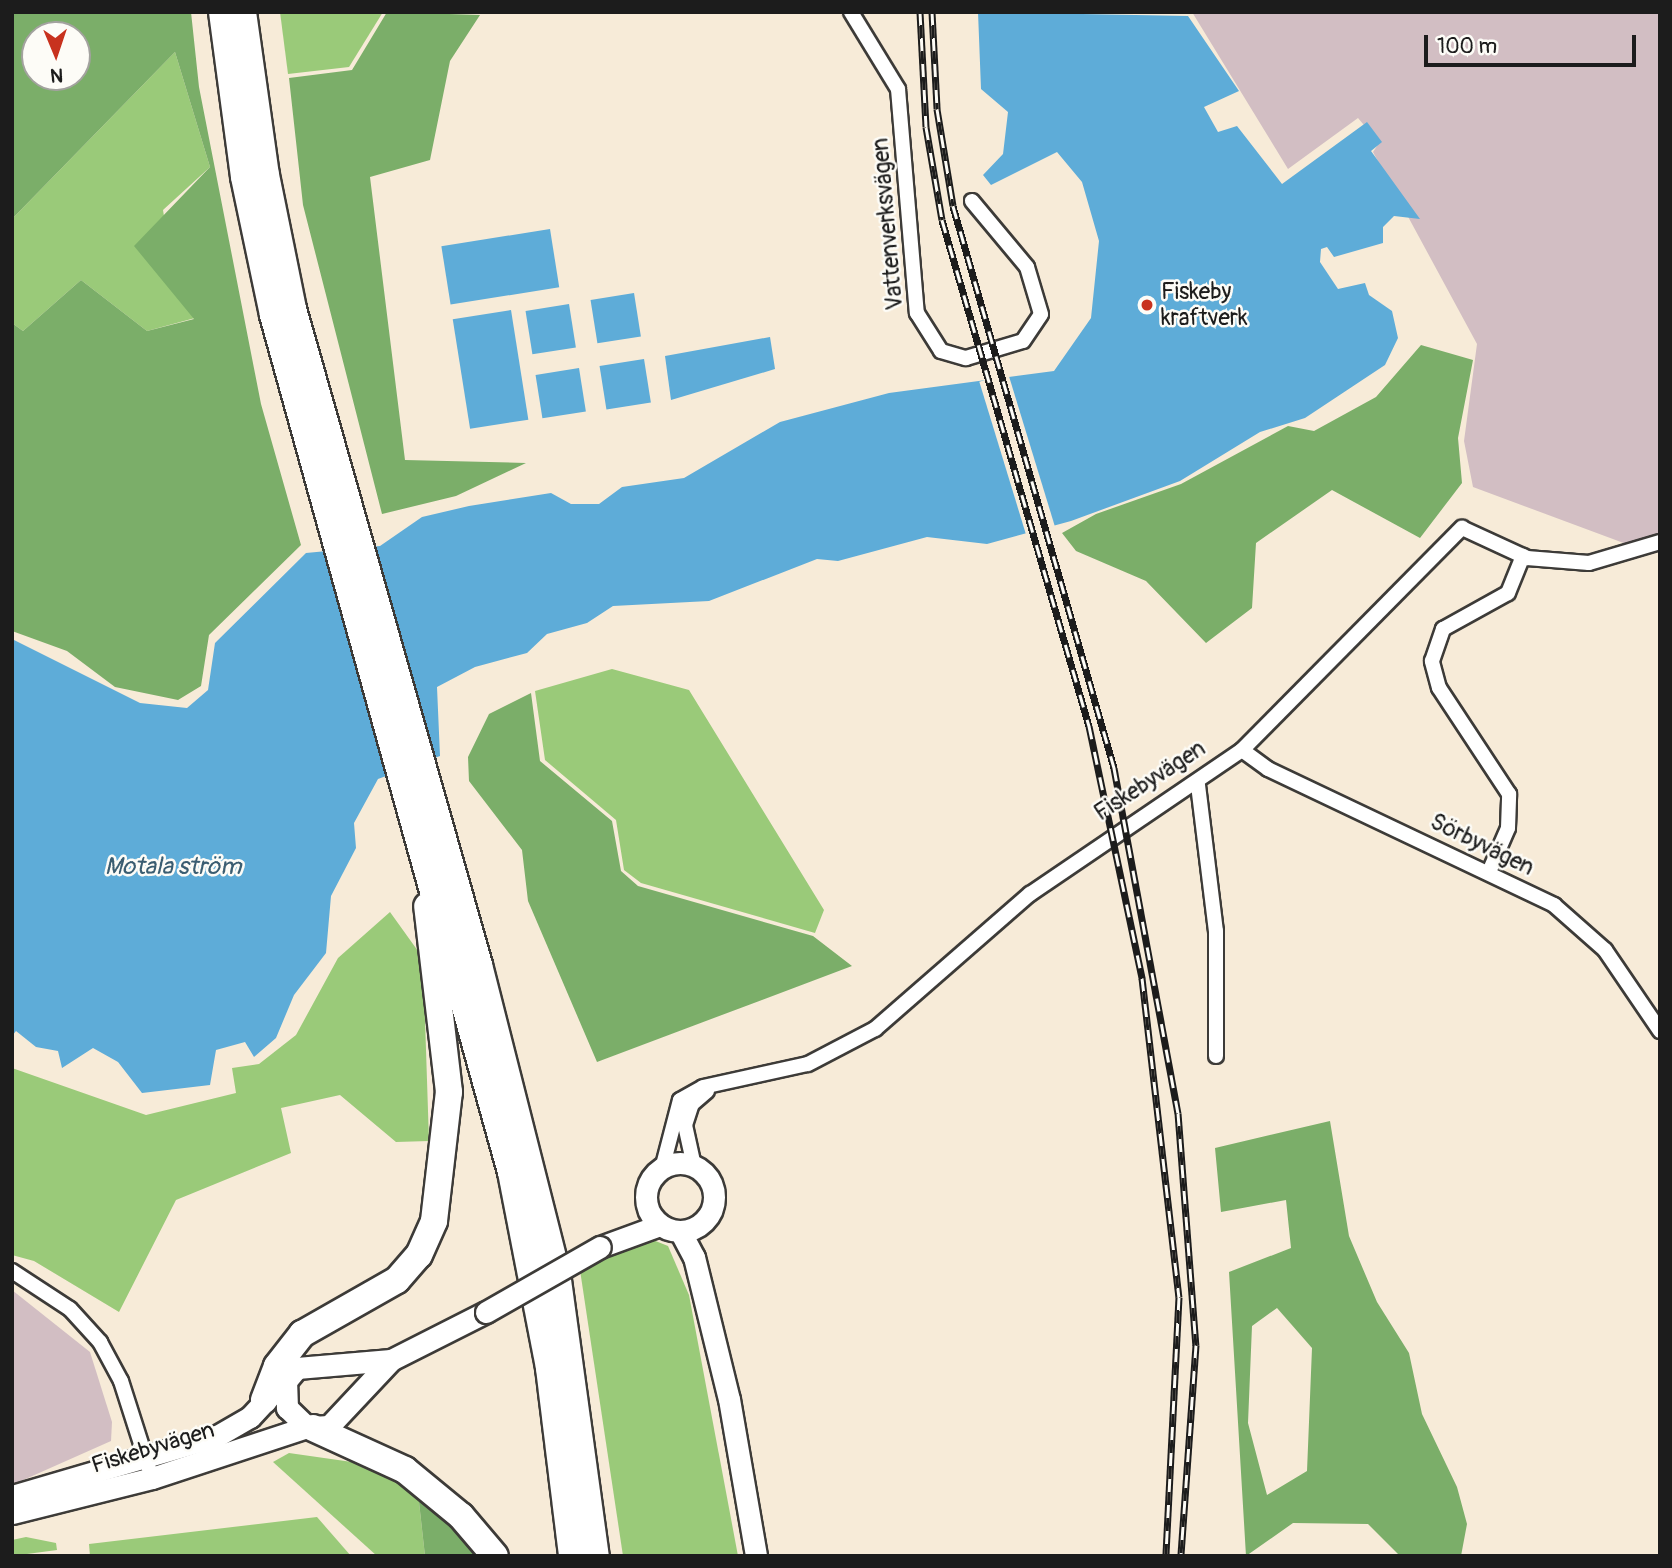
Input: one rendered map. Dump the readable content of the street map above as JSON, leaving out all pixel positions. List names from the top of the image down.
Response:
{
  "streets": {
    "street": ["Vattenverksvägen", "Fiskebyvägen", "Sörbyvägen"]
  },
  "crossings": [
    ["Fiskebyvägen", "Sörbyvägen"]
  ],
  "water": ["Motala ström"],
  "places": ["Fiskeby kraftverk"],
  "scale_bar": "100 m",
  "north": "bottom"
}
